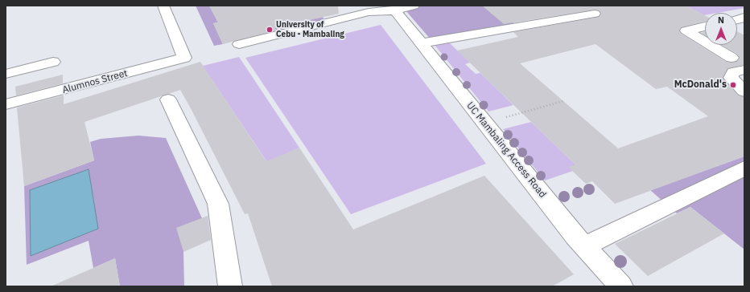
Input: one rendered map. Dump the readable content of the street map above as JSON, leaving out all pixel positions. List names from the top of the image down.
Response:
{
  "streets": {
    "street": ["Alumnos Street", "UC Mambaling Access Road"]
  },
  "places": ["University of Cebu - Mambaling", "McDonald's"],
  "north": "top"
}
